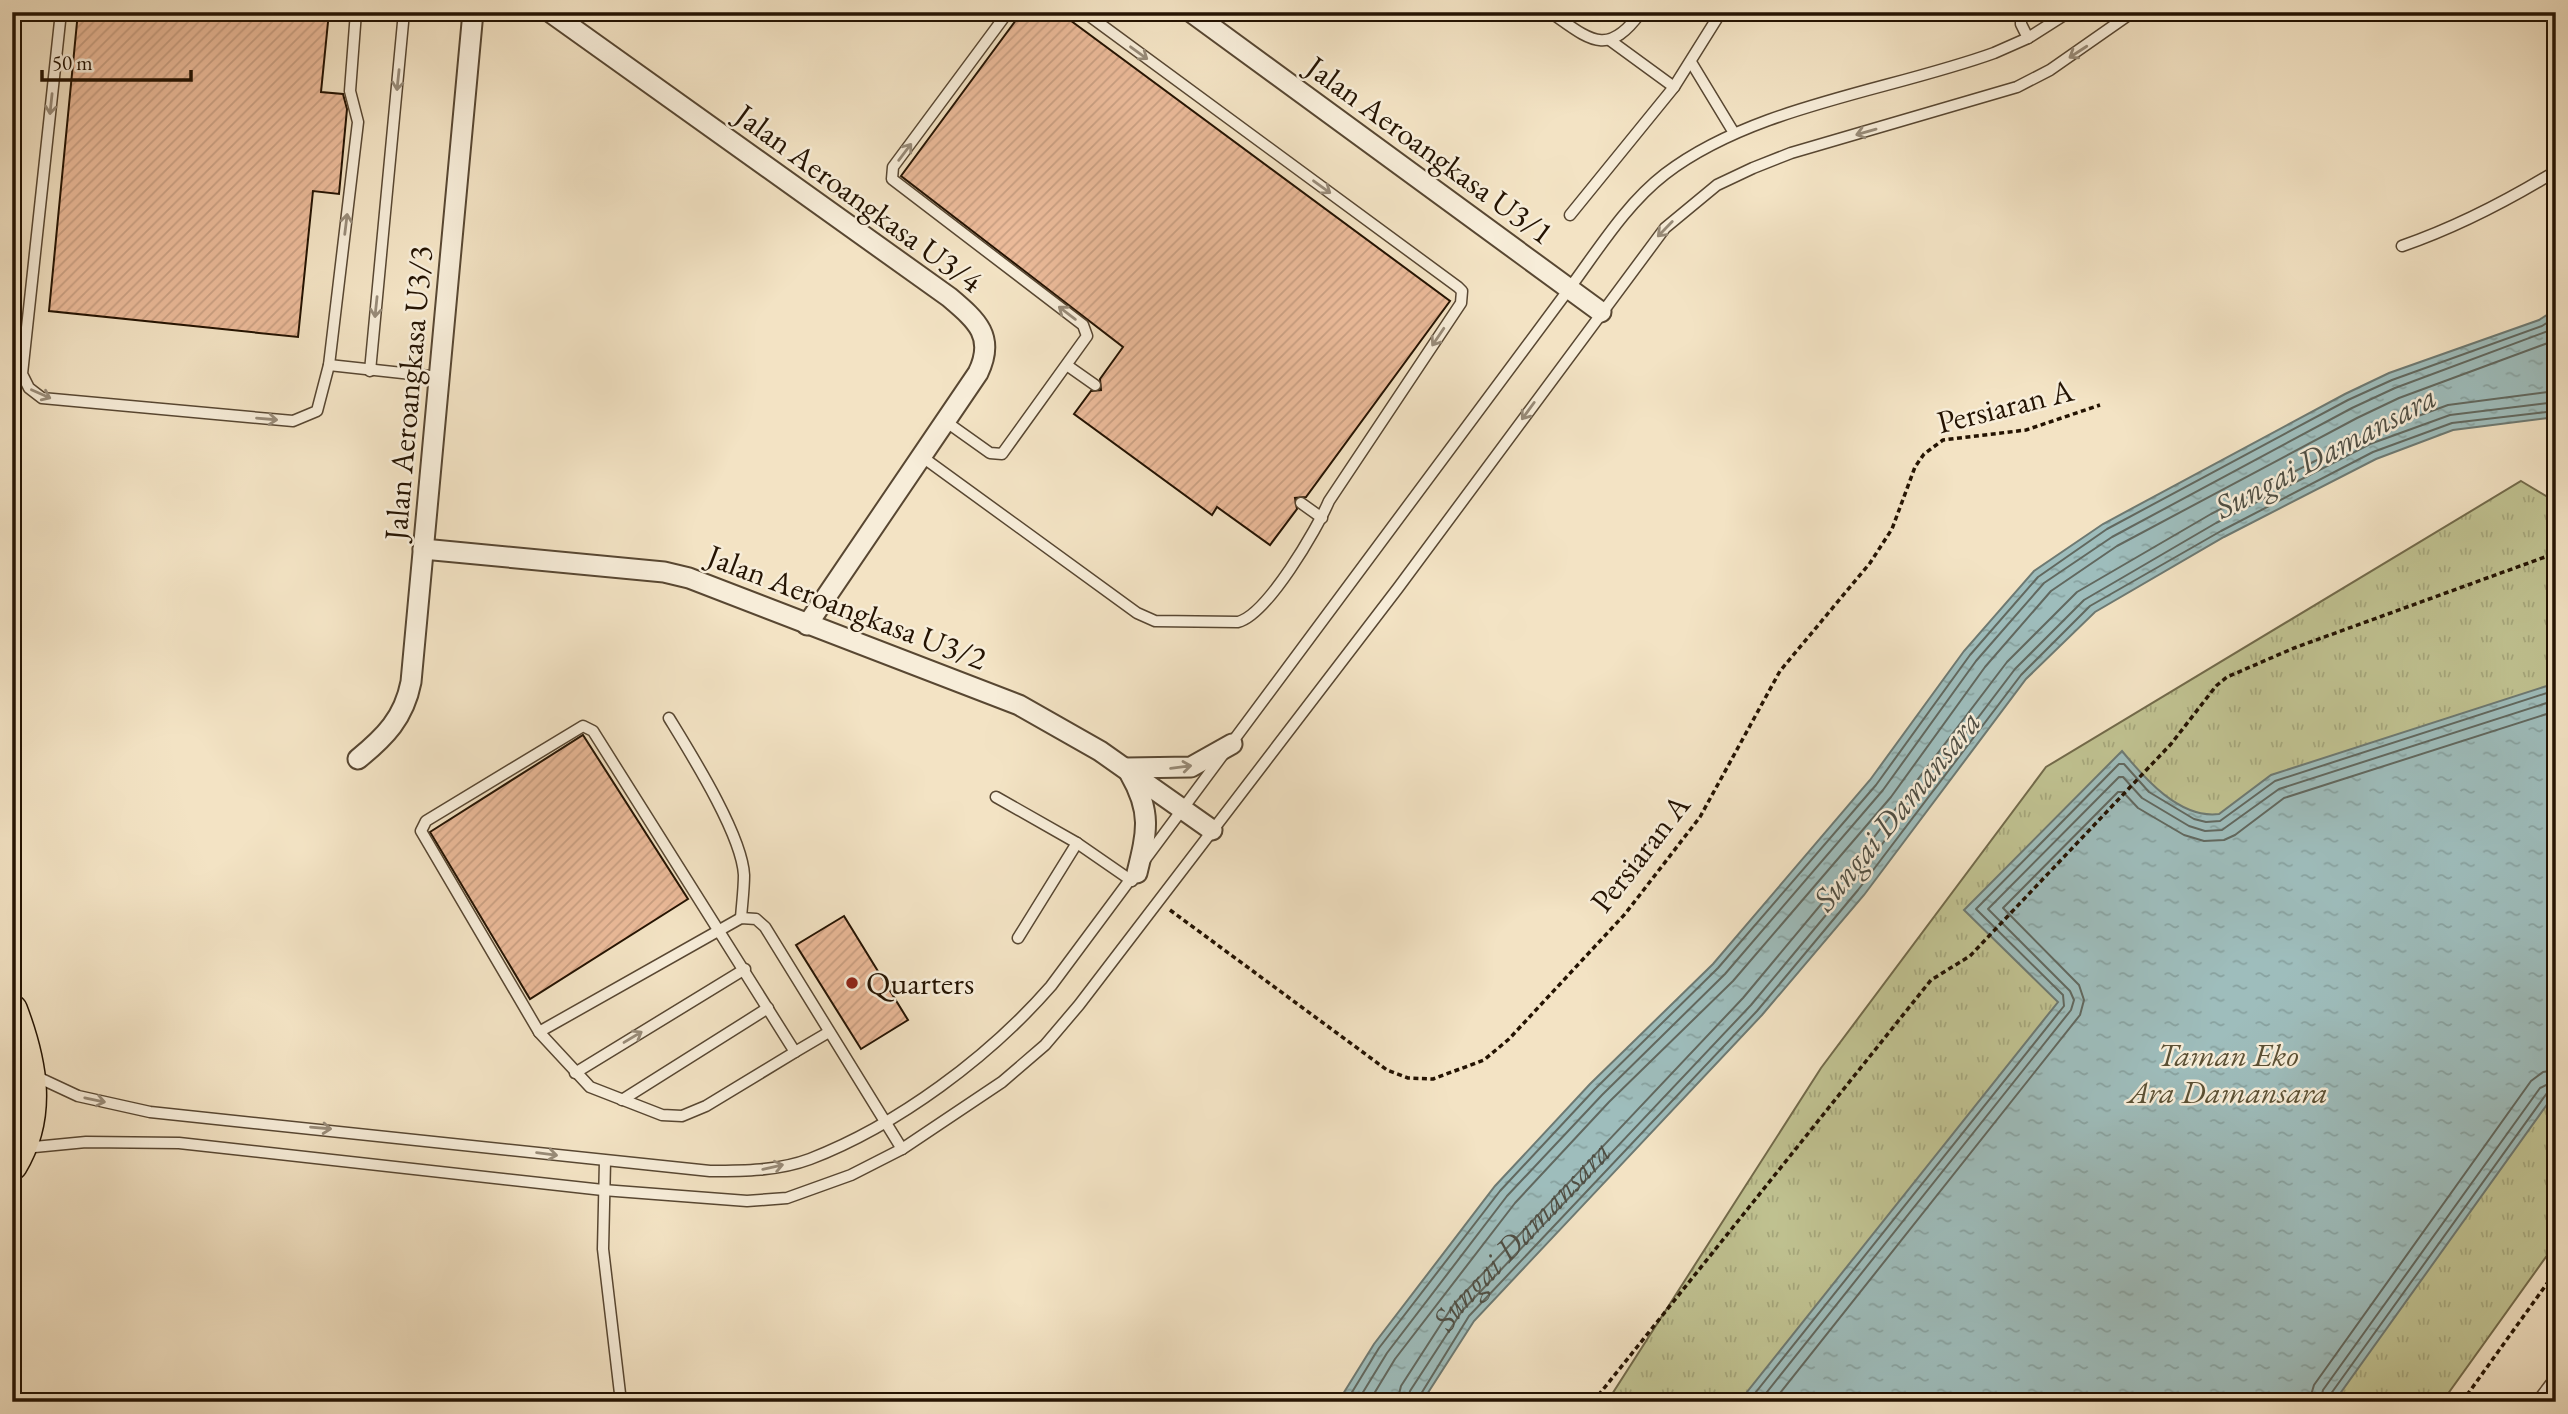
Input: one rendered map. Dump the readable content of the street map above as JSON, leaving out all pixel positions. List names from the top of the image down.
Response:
{
  "streets": {
    "street": [
      "Jalan Aeroangkasa U3/1",
      "Jalan Aeroangkasa U3/4",
      "Jalan Aeroangkasa U3/3",
      "Jalan Aeroangkasa U3/2"
    ],
    "path": ["Persiaran A"]
  },
  "crossings": [
    ["Jalan Aeroangkasa U3/4", "Jalan Aeroangkasa U3/2"],
    ["Jalan Aeroangkasa U3/3", "Jalan Aeroangkasa U3/2"]
  ],
  "water": ["Sungai Damansara"],
  "parks": ["Taman Eko Ara Damansara"],
  "places": ["Quarters"],
  "scale_bar": "50 m"
}
